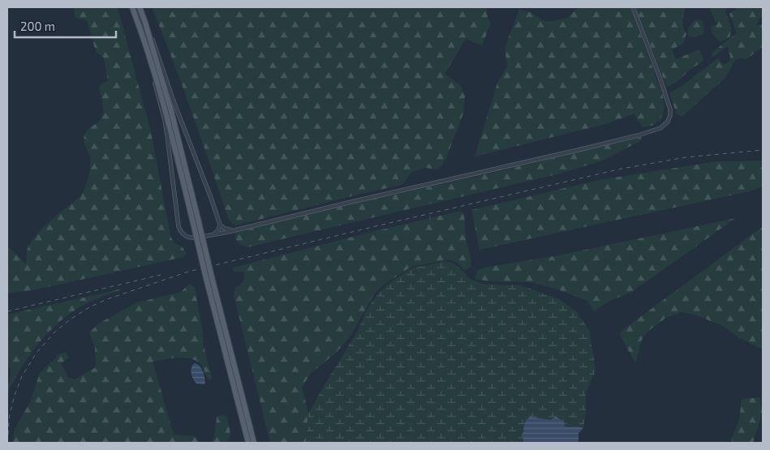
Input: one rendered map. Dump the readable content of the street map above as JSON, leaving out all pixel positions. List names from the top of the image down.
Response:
{
  "scale_bar": "200 m"
}
